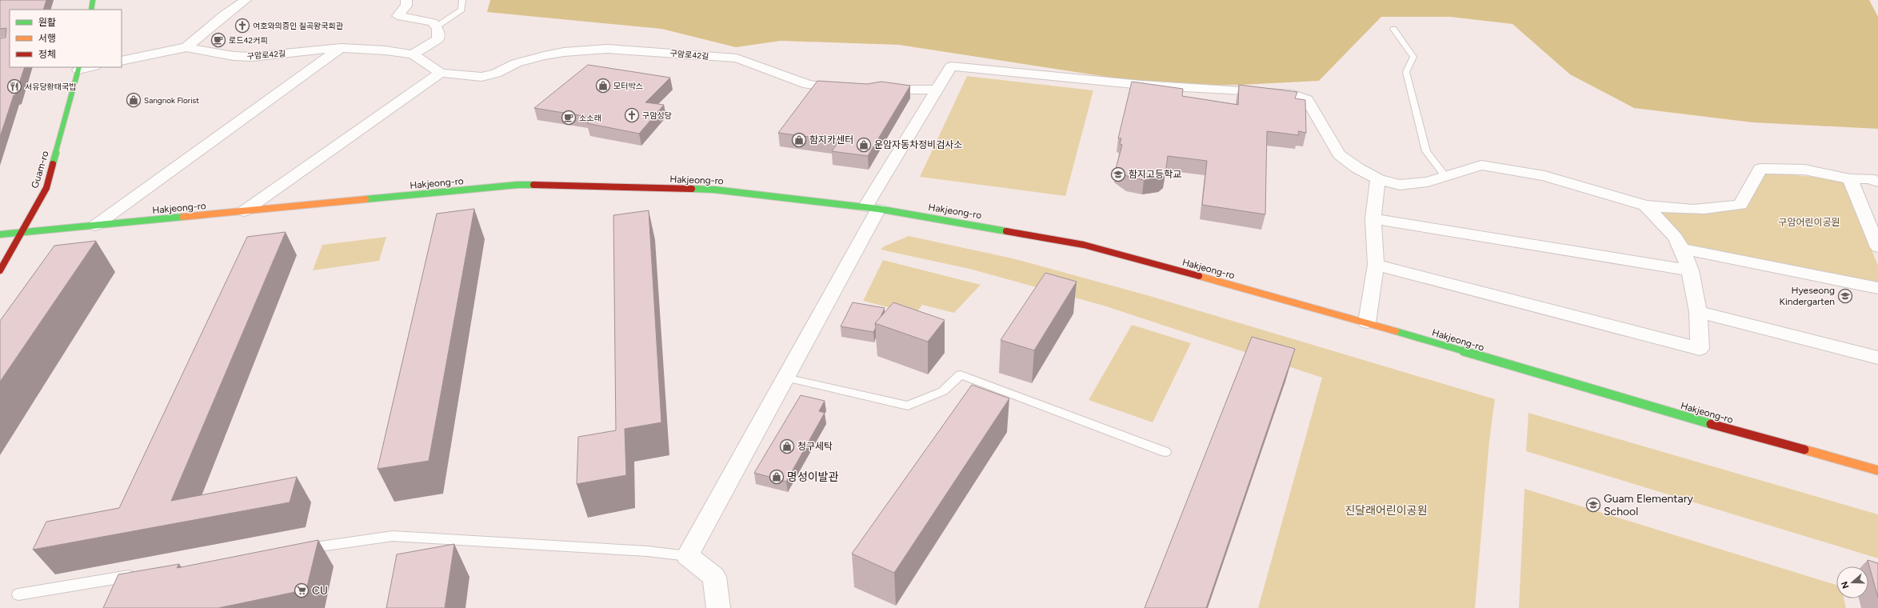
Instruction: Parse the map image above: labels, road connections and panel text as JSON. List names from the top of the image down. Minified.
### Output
{"streets":{"main road":["Guam-ro","Hakjeong-ro"],"street":["구암로42길"]},"crossings":[["Guam-ro","Hakjeong-ro"]],"parks":["구암어린이공원","진달래어린이공원"],"places":{"church":["여호와의증인 칠곡왕국회관","구암성당"],"cafe":["로드42커피","소소래"],"shop":["모터박스","Sangnok Florist","함지카센터","운암자동차정비검사소","청구세탁","명성이발관"],"restaurant":["서유당황태국밥"],"school or university":["함지고등학교","Hyeseong Kindergarten","Guam Elementary School"],"supermarket":["CU"]},"legend":["원활","서행","정체"],"north":"left"}
